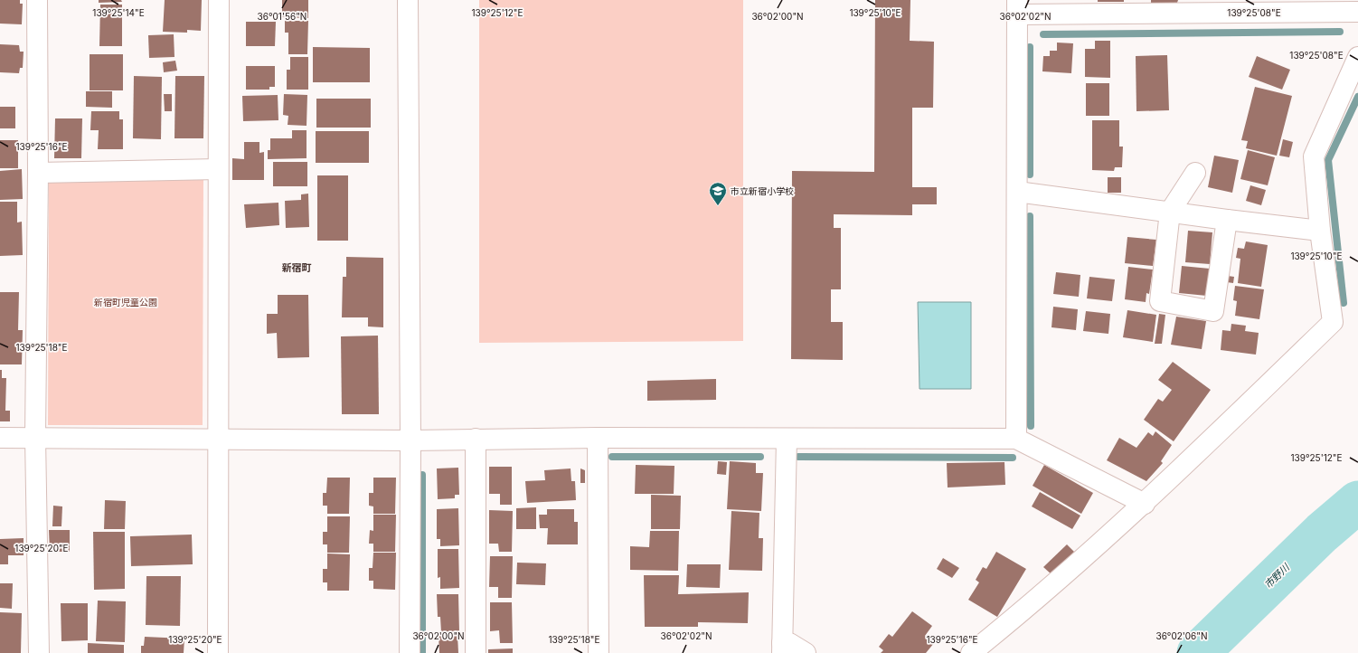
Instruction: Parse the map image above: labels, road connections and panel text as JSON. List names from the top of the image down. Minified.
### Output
{"districts":["新宿町"],"water":["市野川"],"parks":["新宿町児童公園"],"places":{"school or university":["市立新宿小学校"]},"coordinates":["139°25'14\"E","139°25'12\"E","139°25'10\"E","139°25'08\"E","36°01'56\"N","36°02'00\"N","36°02'02\"N","139°25'16\"E","139°25'18\"E","139°25'20\"E","36°02'06\"N"]}
